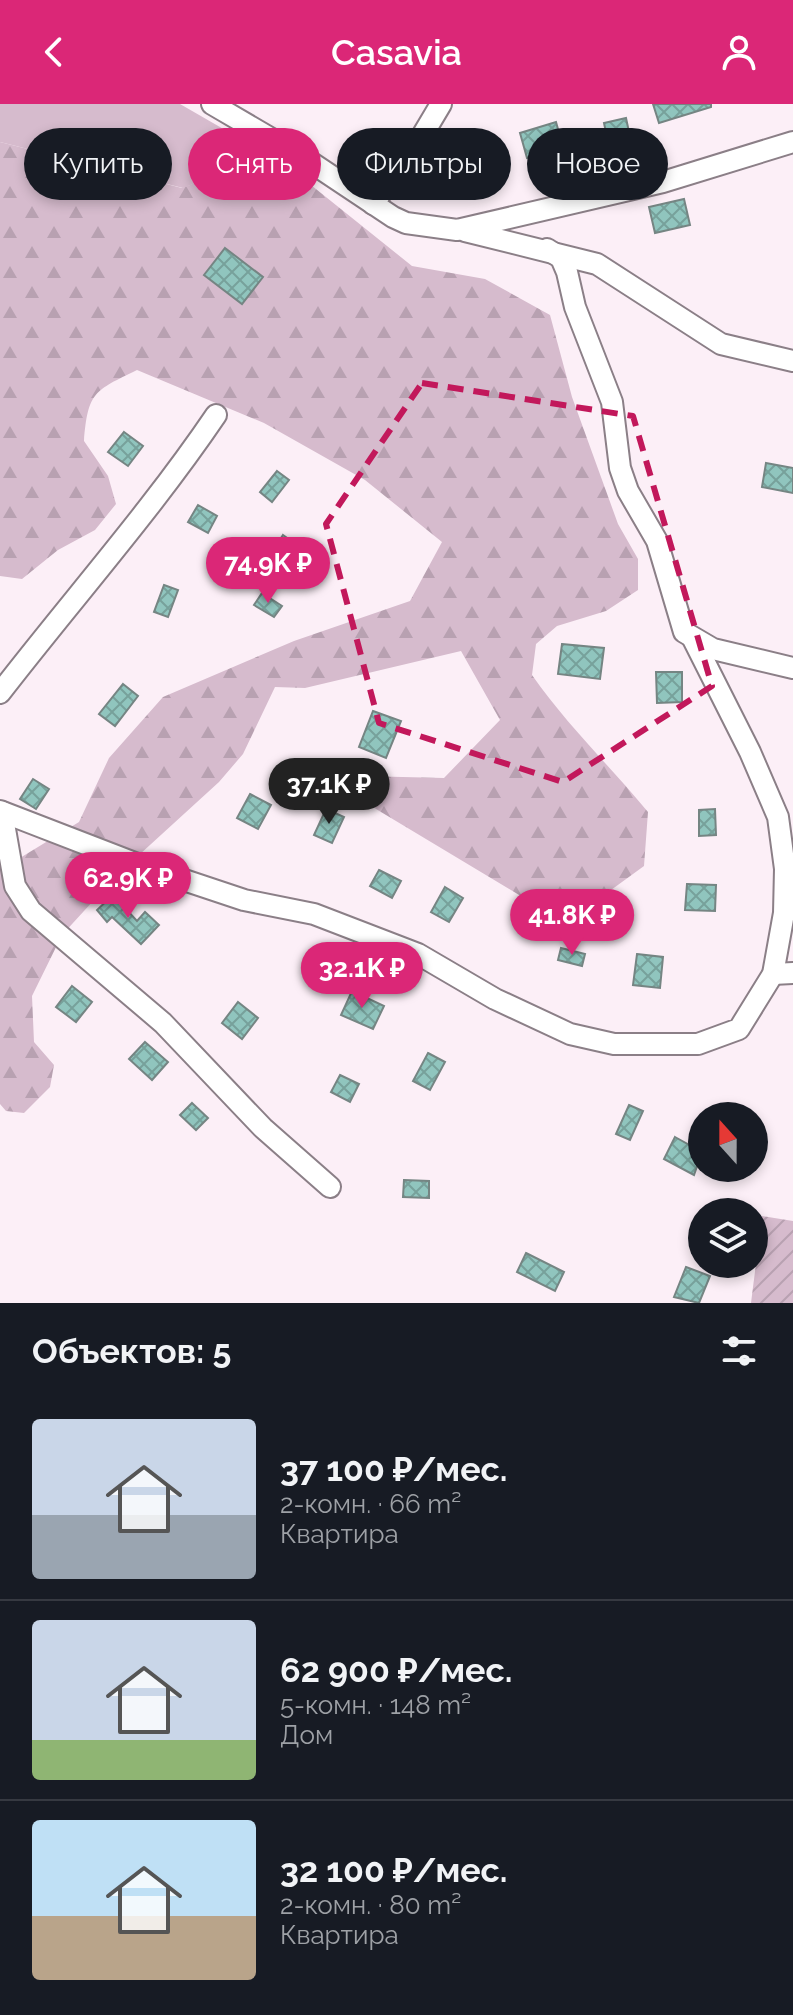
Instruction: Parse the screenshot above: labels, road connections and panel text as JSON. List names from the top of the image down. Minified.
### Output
{"north":"top","page":{"header":"Casavia","chip":["Купить","Снять","Фильтры","Новое"],"price":["74.9K ₽","37.1K ₽","62.9K ₽","41.8K ₽","32.1K ₽"],"heading":"Объектов: 5","list":[{"name":"37 100 ₽/мес.","note":"2-комн. · 66 m² · Квартира"},{"name":"62 900 ₽/мес.","note":"5-комн. · 148 m² · Дом"},{"name":"32 100 ₽/мес.","note":"2-комн. · 80 m² · Квартира"}]}}
